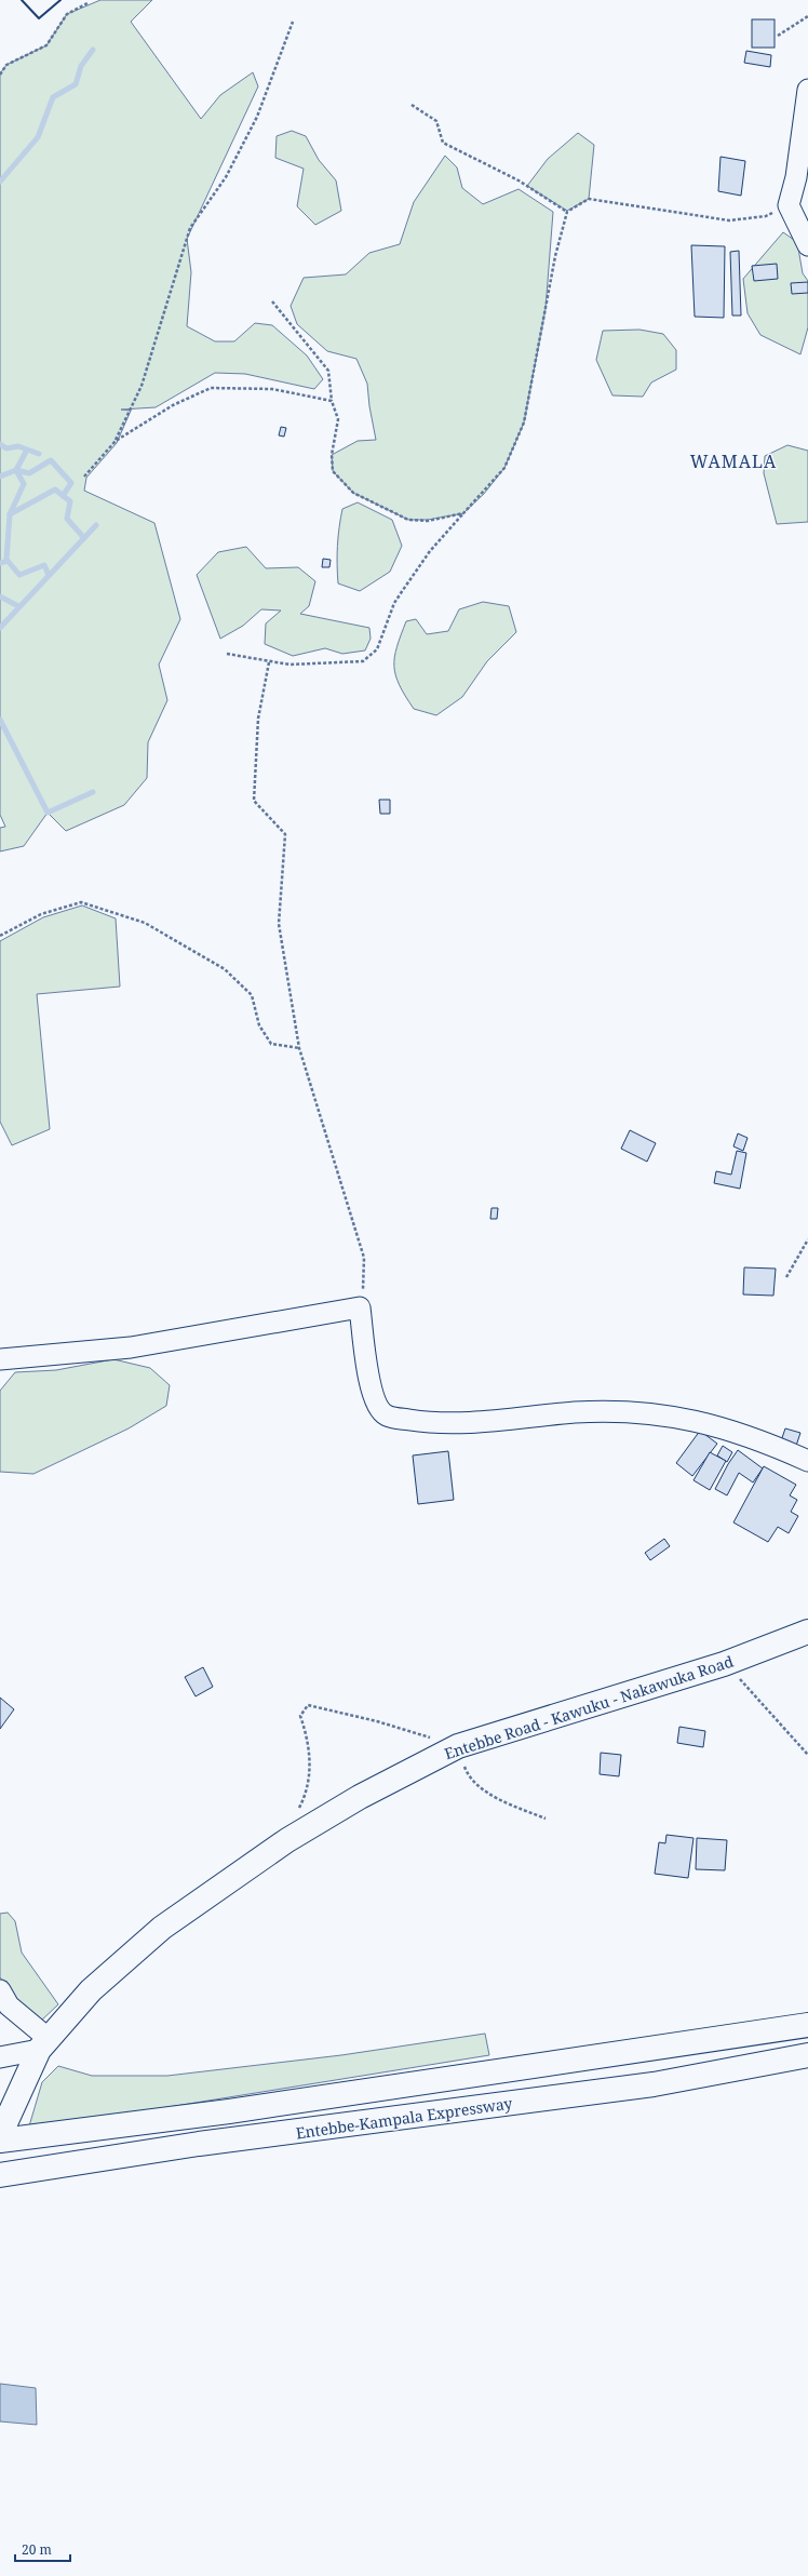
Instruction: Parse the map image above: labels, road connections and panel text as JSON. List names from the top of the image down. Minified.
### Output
{"streets":{"main road":["Entebbe Road - Kawuku - Nakawuka Road","Entebbe-Kampala Expressway"]},"districts":["WAMALA"],"scale_bar":"20 m"}
